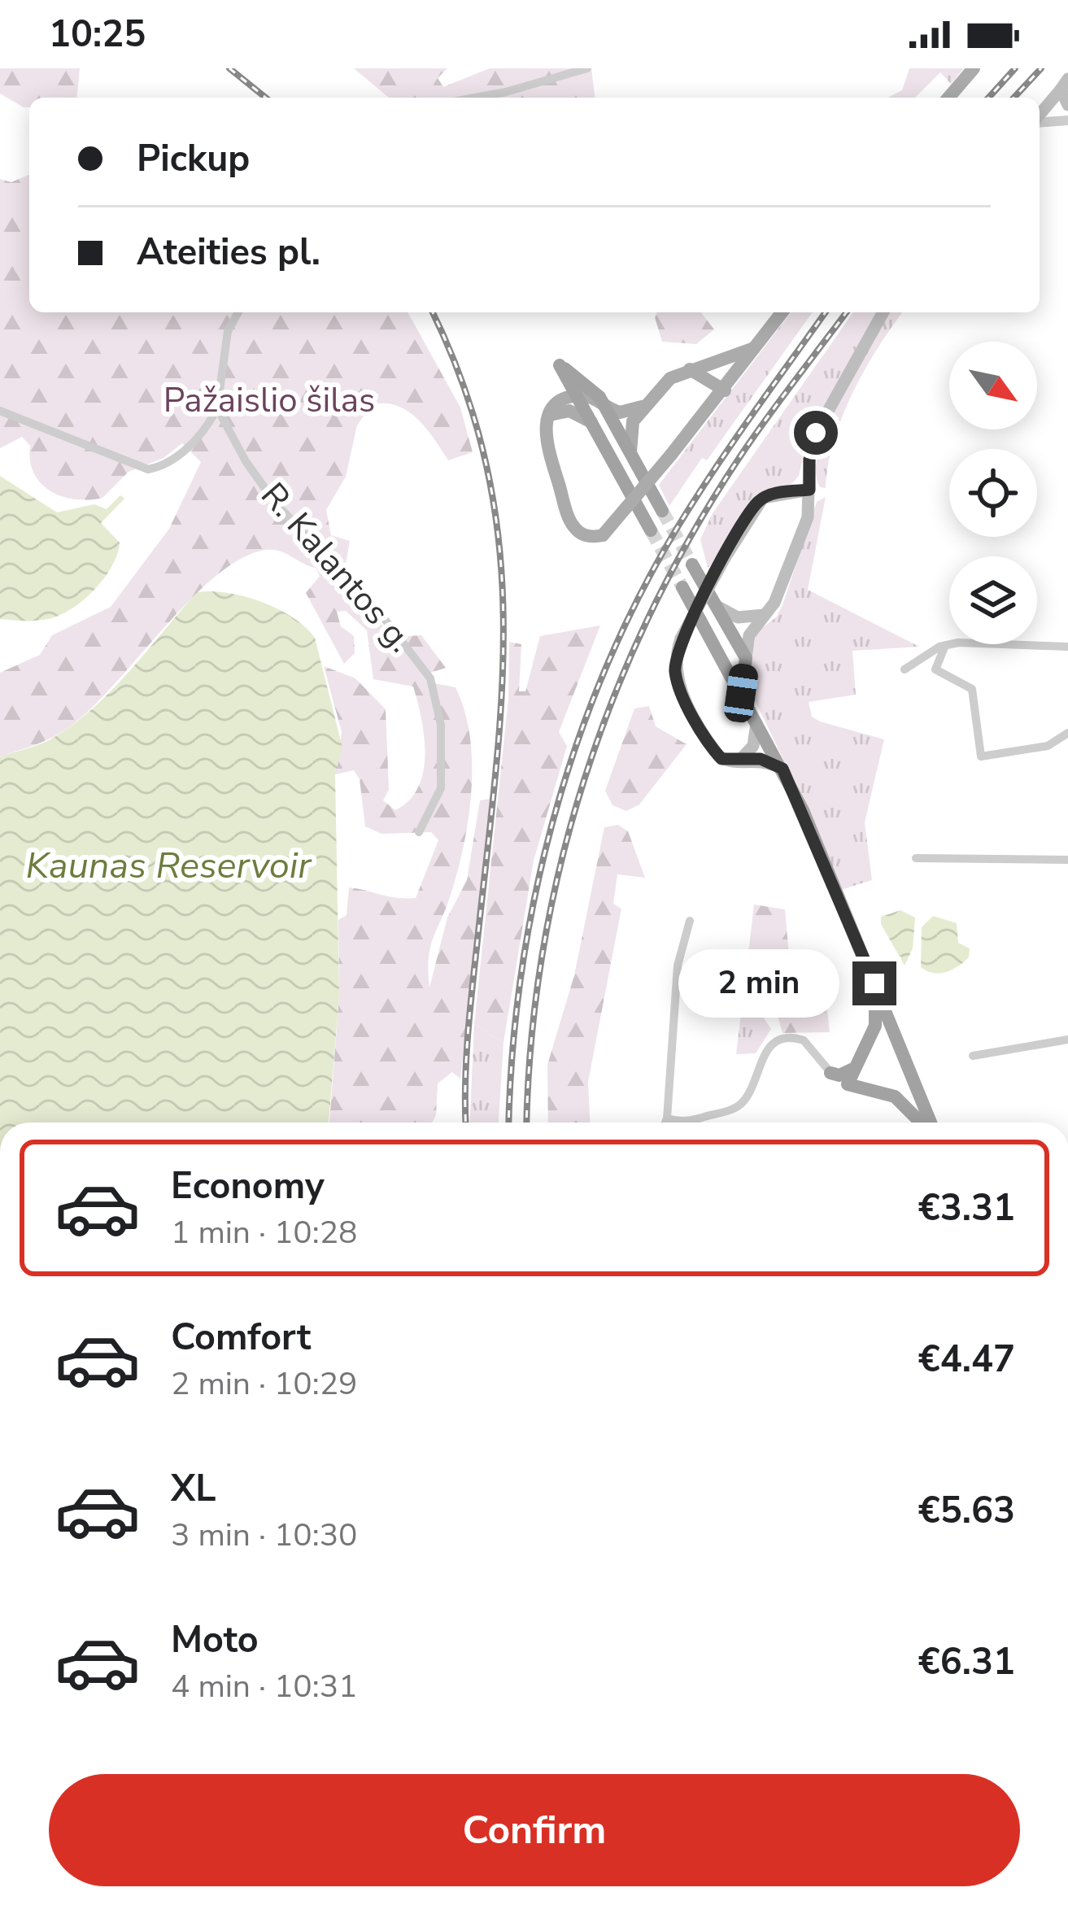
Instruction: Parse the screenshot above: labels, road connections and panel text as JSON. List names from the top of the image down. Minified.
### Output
{"streets":{"street":["R. Kalantos g."]},"water":["Kaunas Reservoir"],"parks":["Pažaislio šilas"],"north":"bottom right","page":{"status":"10:25","banner":["Pickup","Ateities pl."],"bubble":"2 min","list":[{"name":"Economy","note":"1 min · 10:28","value":"€3.31"},{"name":"Comfort","note":"2 min · 10:29","value":"€4.47"},{"name":"XL","note":"3 min · 10:30","value":"€5.63"},{"name":"Moto","note":"4 min · 10:31","value":"€6.31"}],"buttons":"Confirm"}}
